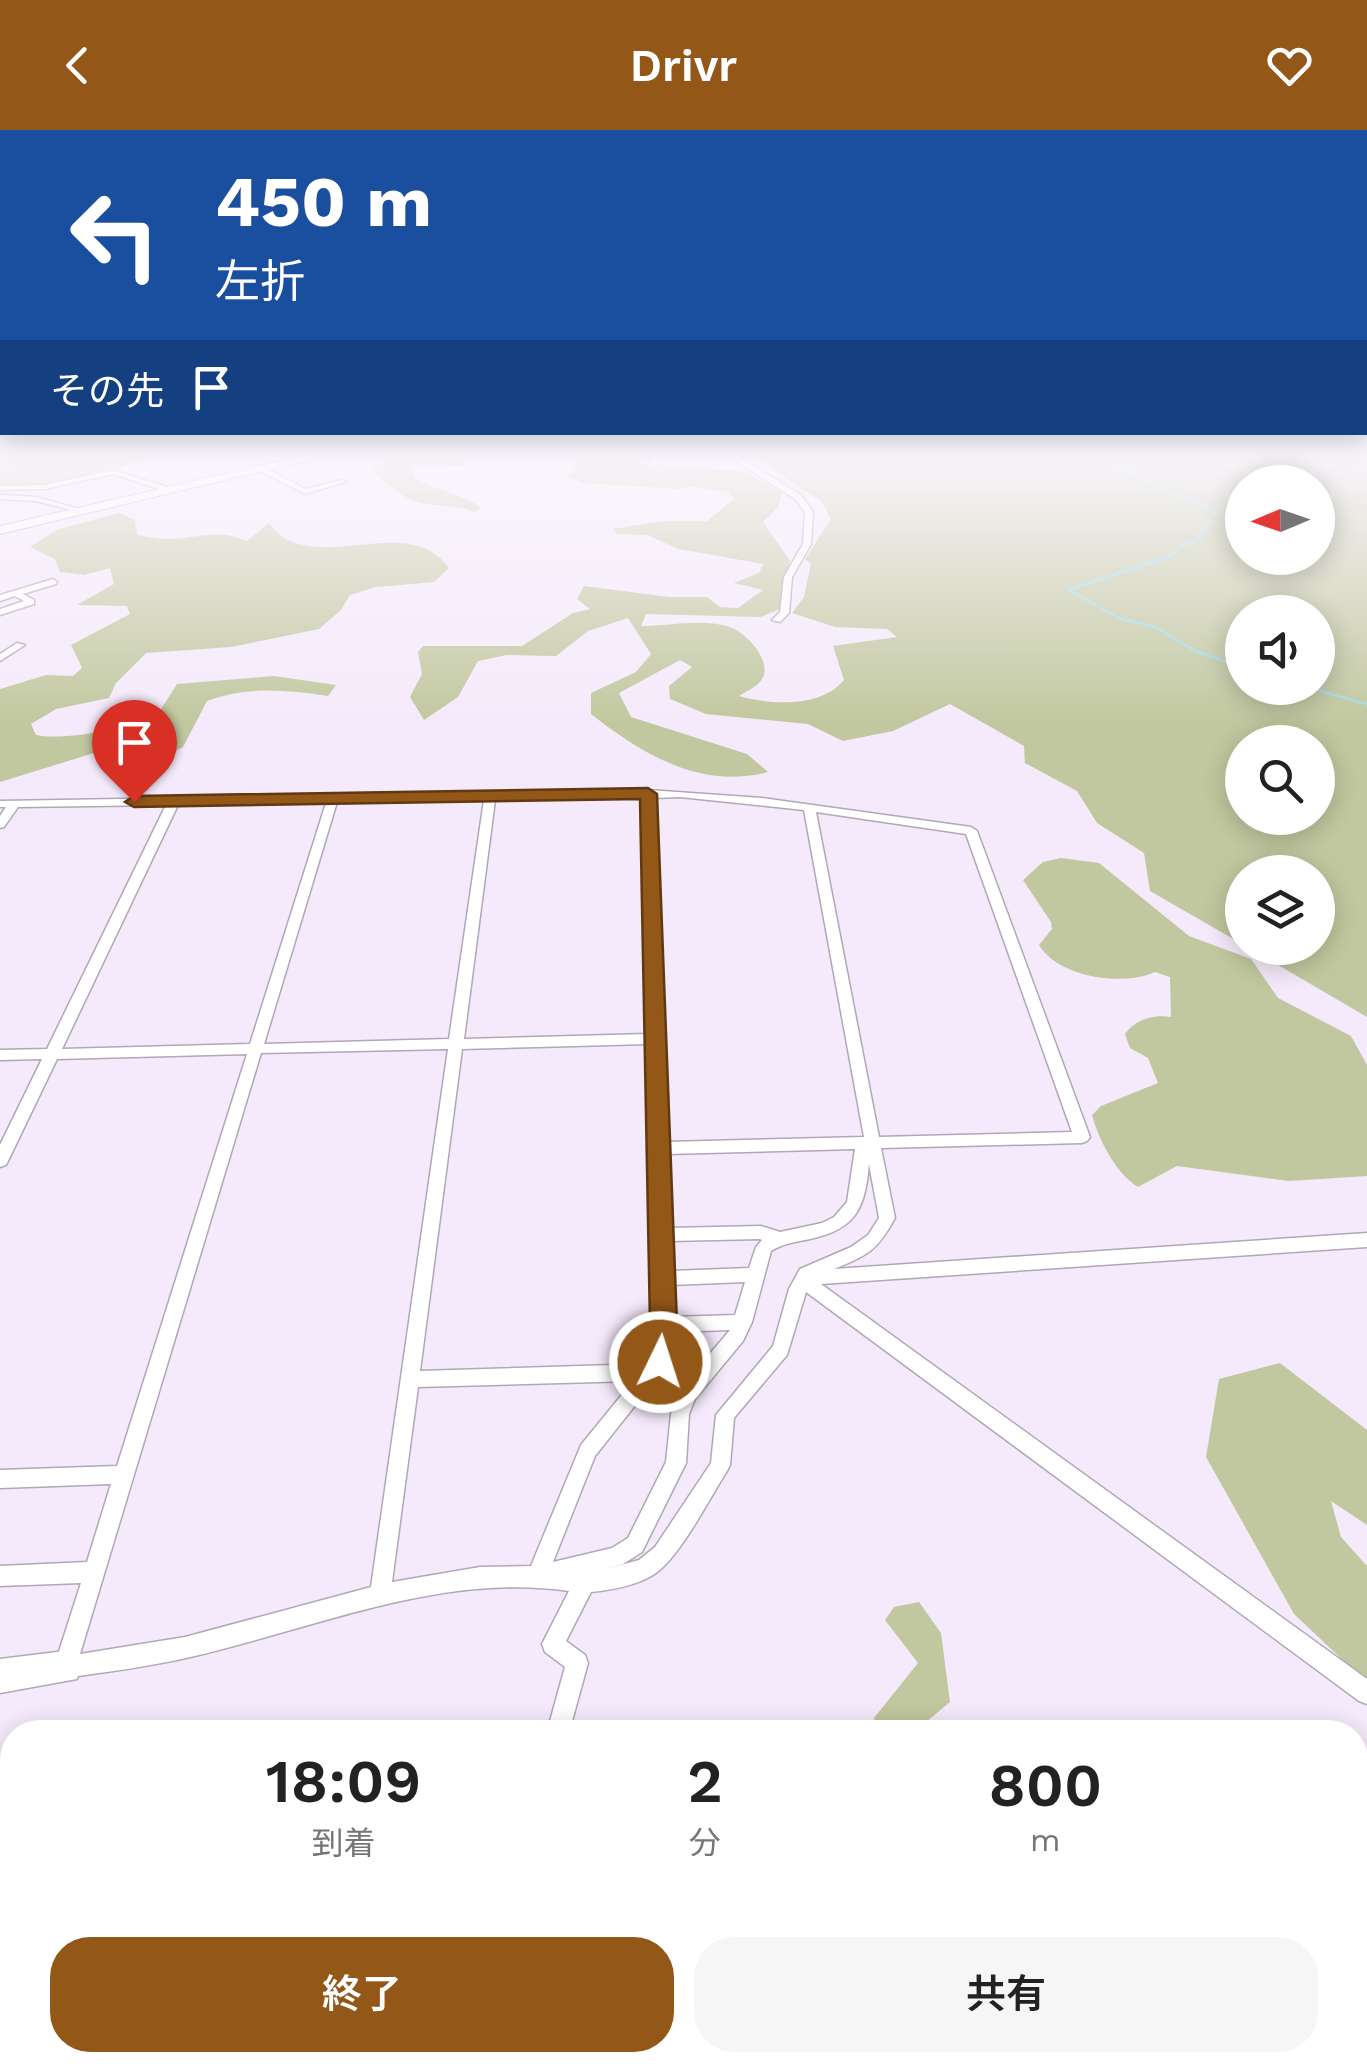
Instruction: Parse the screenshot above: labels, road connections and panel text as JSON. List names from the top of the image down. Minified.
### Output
{"north":"left","page":{"header":"Drivr","turn":["450 m","左折"],"then":"その先","eta":["18:09","到着","2","分","800","m"],"buttons":["終了","共有"]}}
